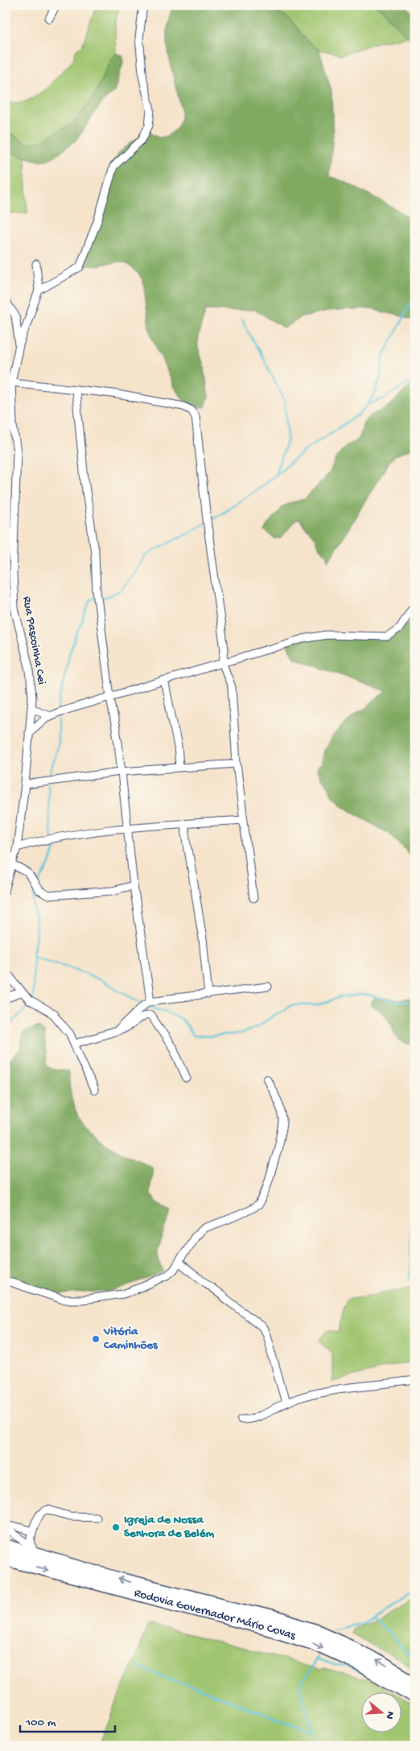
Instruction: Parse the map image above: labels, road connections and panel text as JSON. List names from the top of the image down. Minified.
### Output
{"streets":{"highway":["Rodovia Governador Mário Covas"],"street":["Rua Pascoinha Cei"]},"places":["Vitória Caminhões","Igreja de Nossa Senhora de Belém"],"scale_bar":"100 m","north":"right"}
